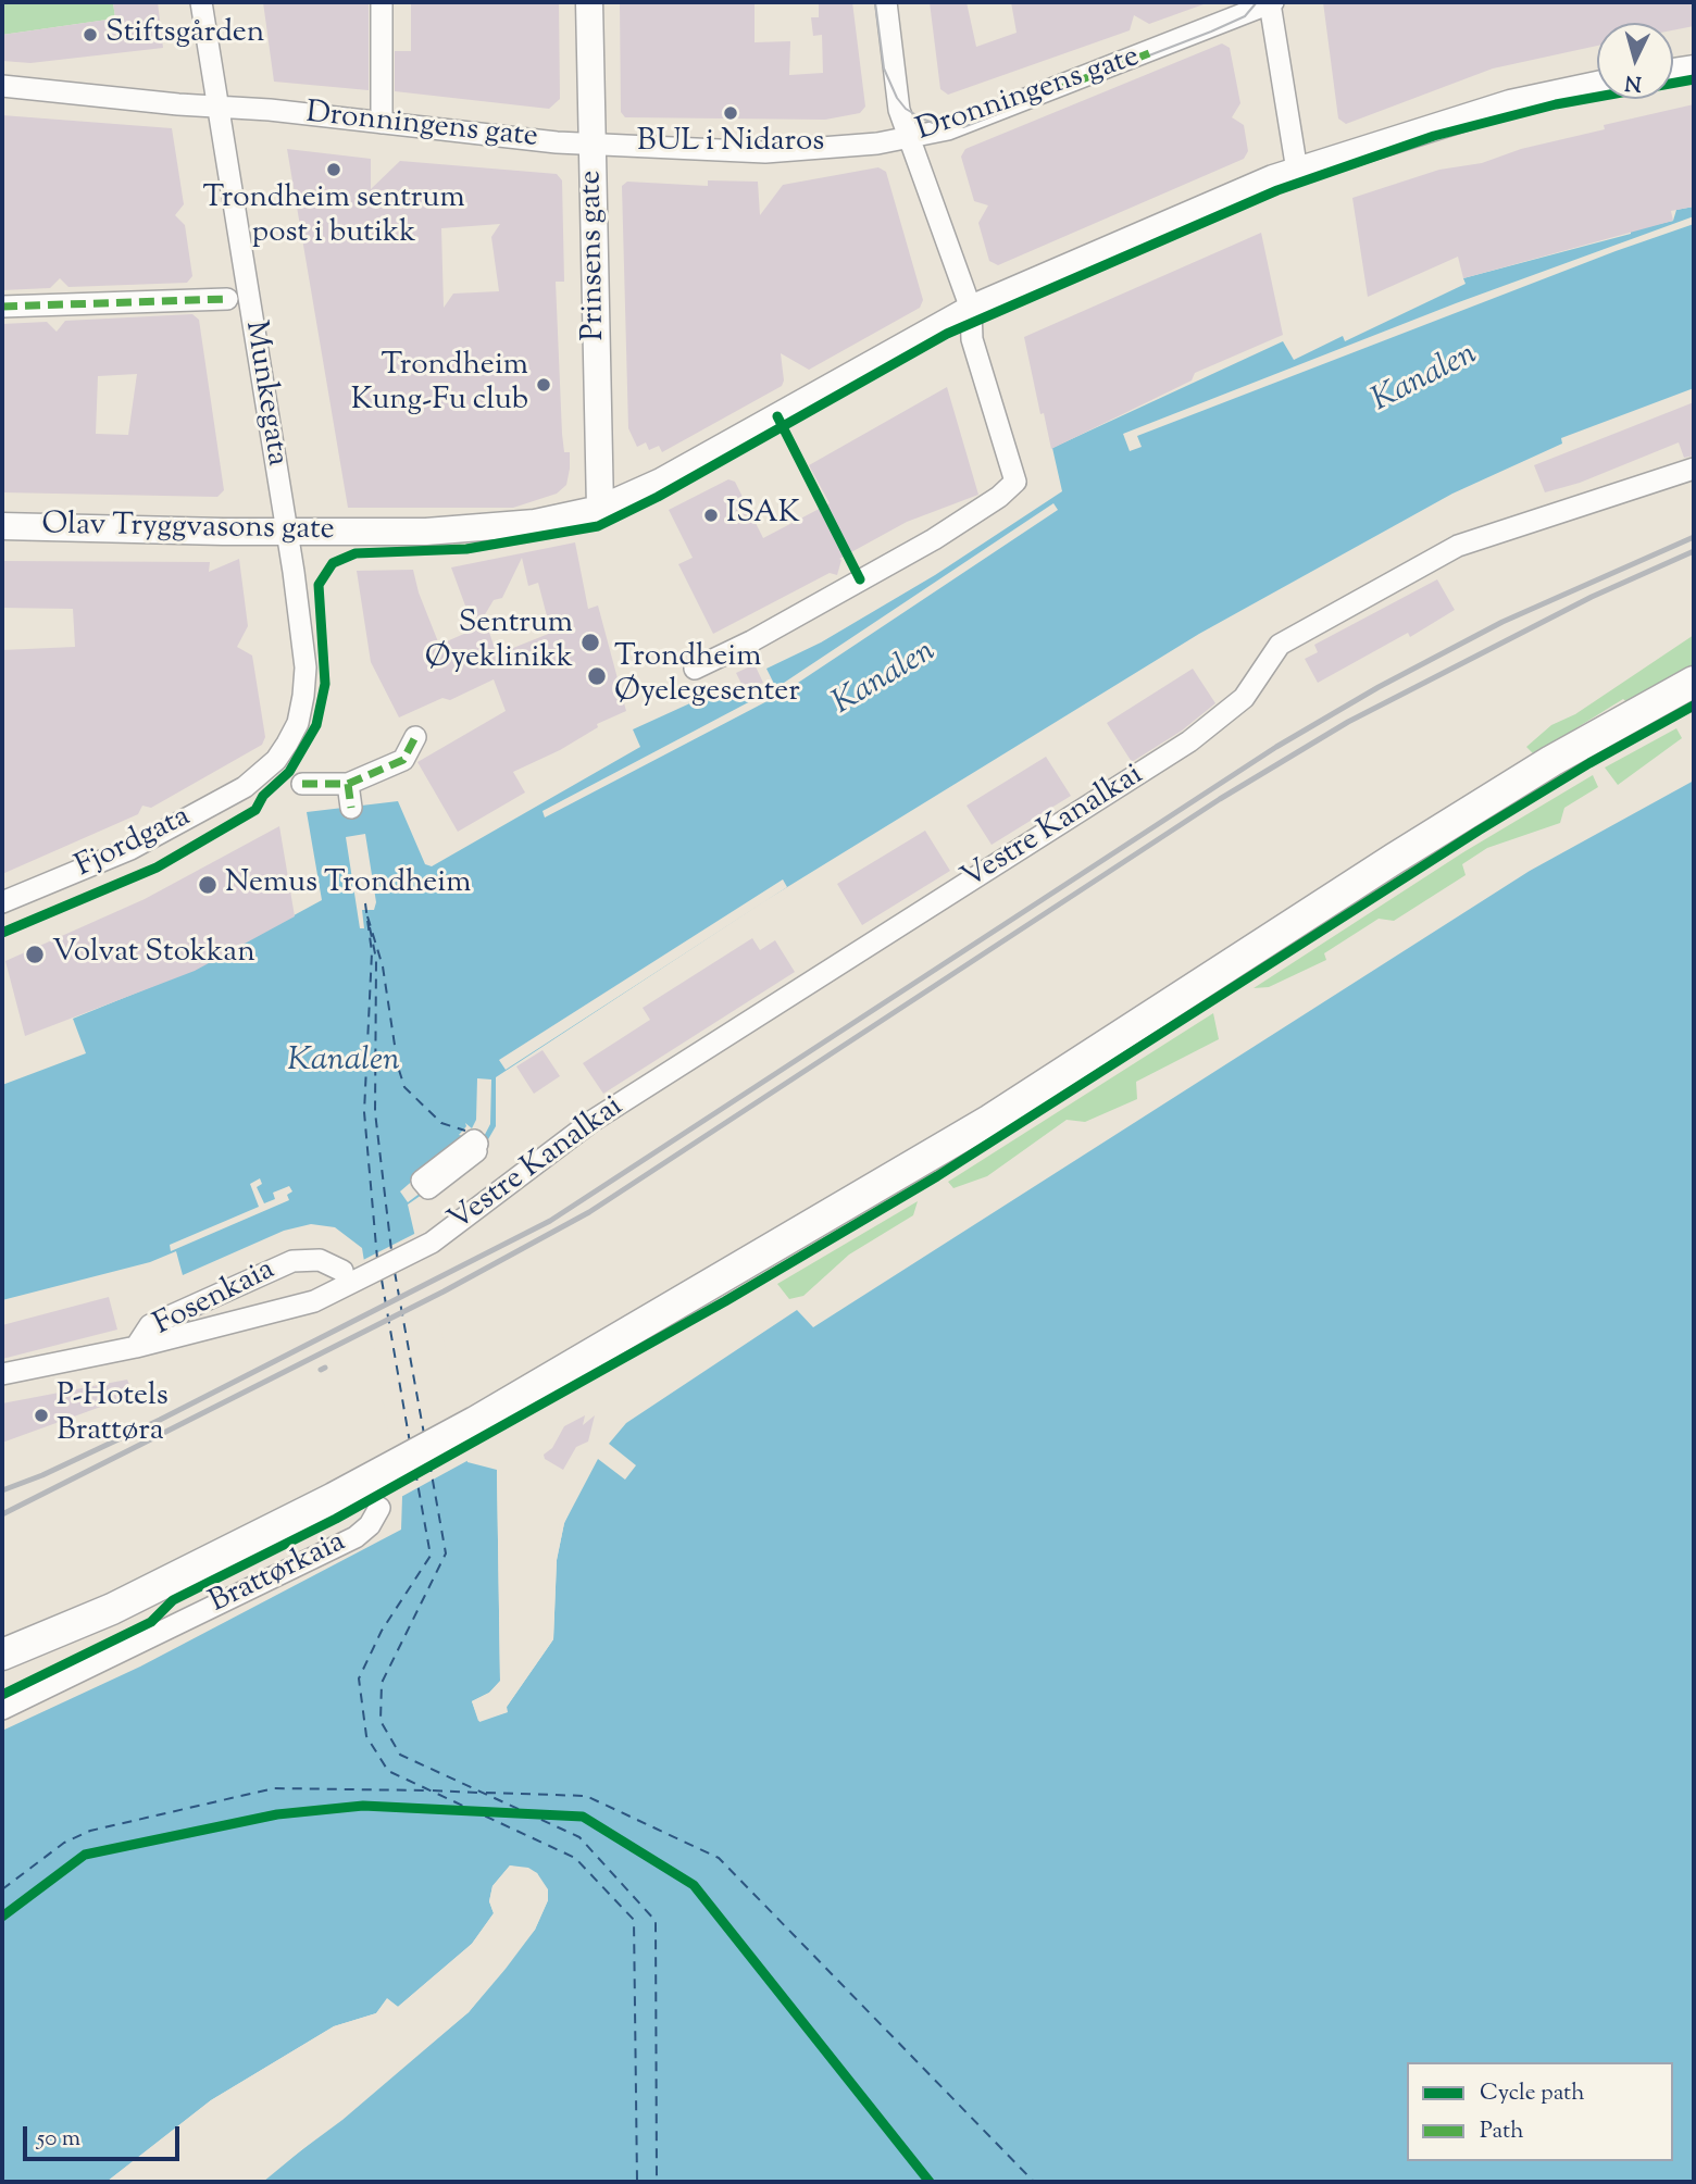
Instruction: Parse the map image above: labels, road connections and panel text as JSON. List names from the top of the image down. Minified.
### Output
{"streets":{"main road":["Prinsens gate","Olav Tryggvasons gate"],"street":["Dronningens gate","Munkegata","Vestre Kanalkai","Fjordgata","Fosenkaia","Brattørkaia"]},"crossings":[["Dronningens gate","Prinsens gate"],["Dronningens gate","Munkegata"],["Prinsens gate","Olav Tryggvasons gate"],["Munkegata","Olav Tryggvasons gate"],["Munkegata","Fjordgata"],["Vestre Kanalkai","Fosenkaia"]],"water":["Kanalen"],"places":["Stiftsgården","BUL i Nidaros","Trondheim sentrum post i butikk","Trondheim Kung-Fu club","ISAK","Sentrum Øyeklinikk","Trondheim Øyelegesenter","Nemus Trondheim","Volvat Stokkan","P-Hotels Brattøra"],"legend":["Cycle path","Path"],"scale_bar":"50 m","north":"bottom"}
